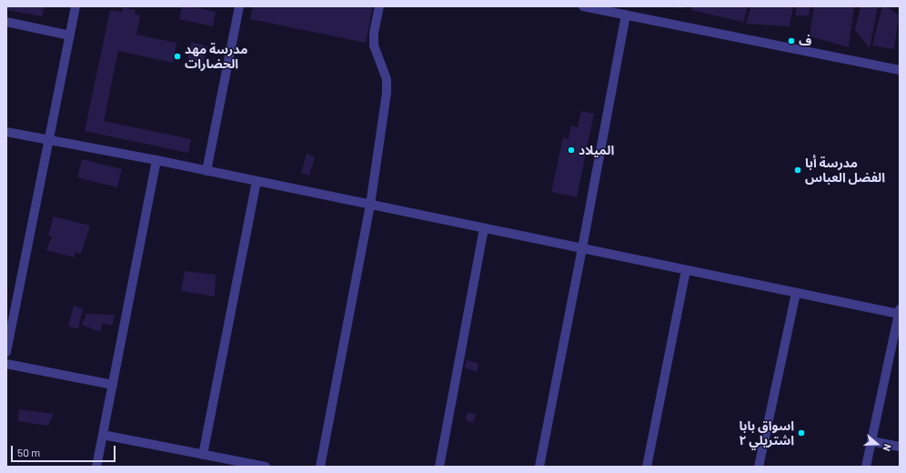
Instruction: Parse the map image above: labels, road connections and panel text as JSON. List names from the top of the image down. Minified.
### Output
{"places":["ف","مدرسة مهد الحضارات","الميلاد","مدرسة أبا الفضل العباس","اسواق بابا اشتريلي ٢"],"scale_bar":"50 m","north":"right"}
